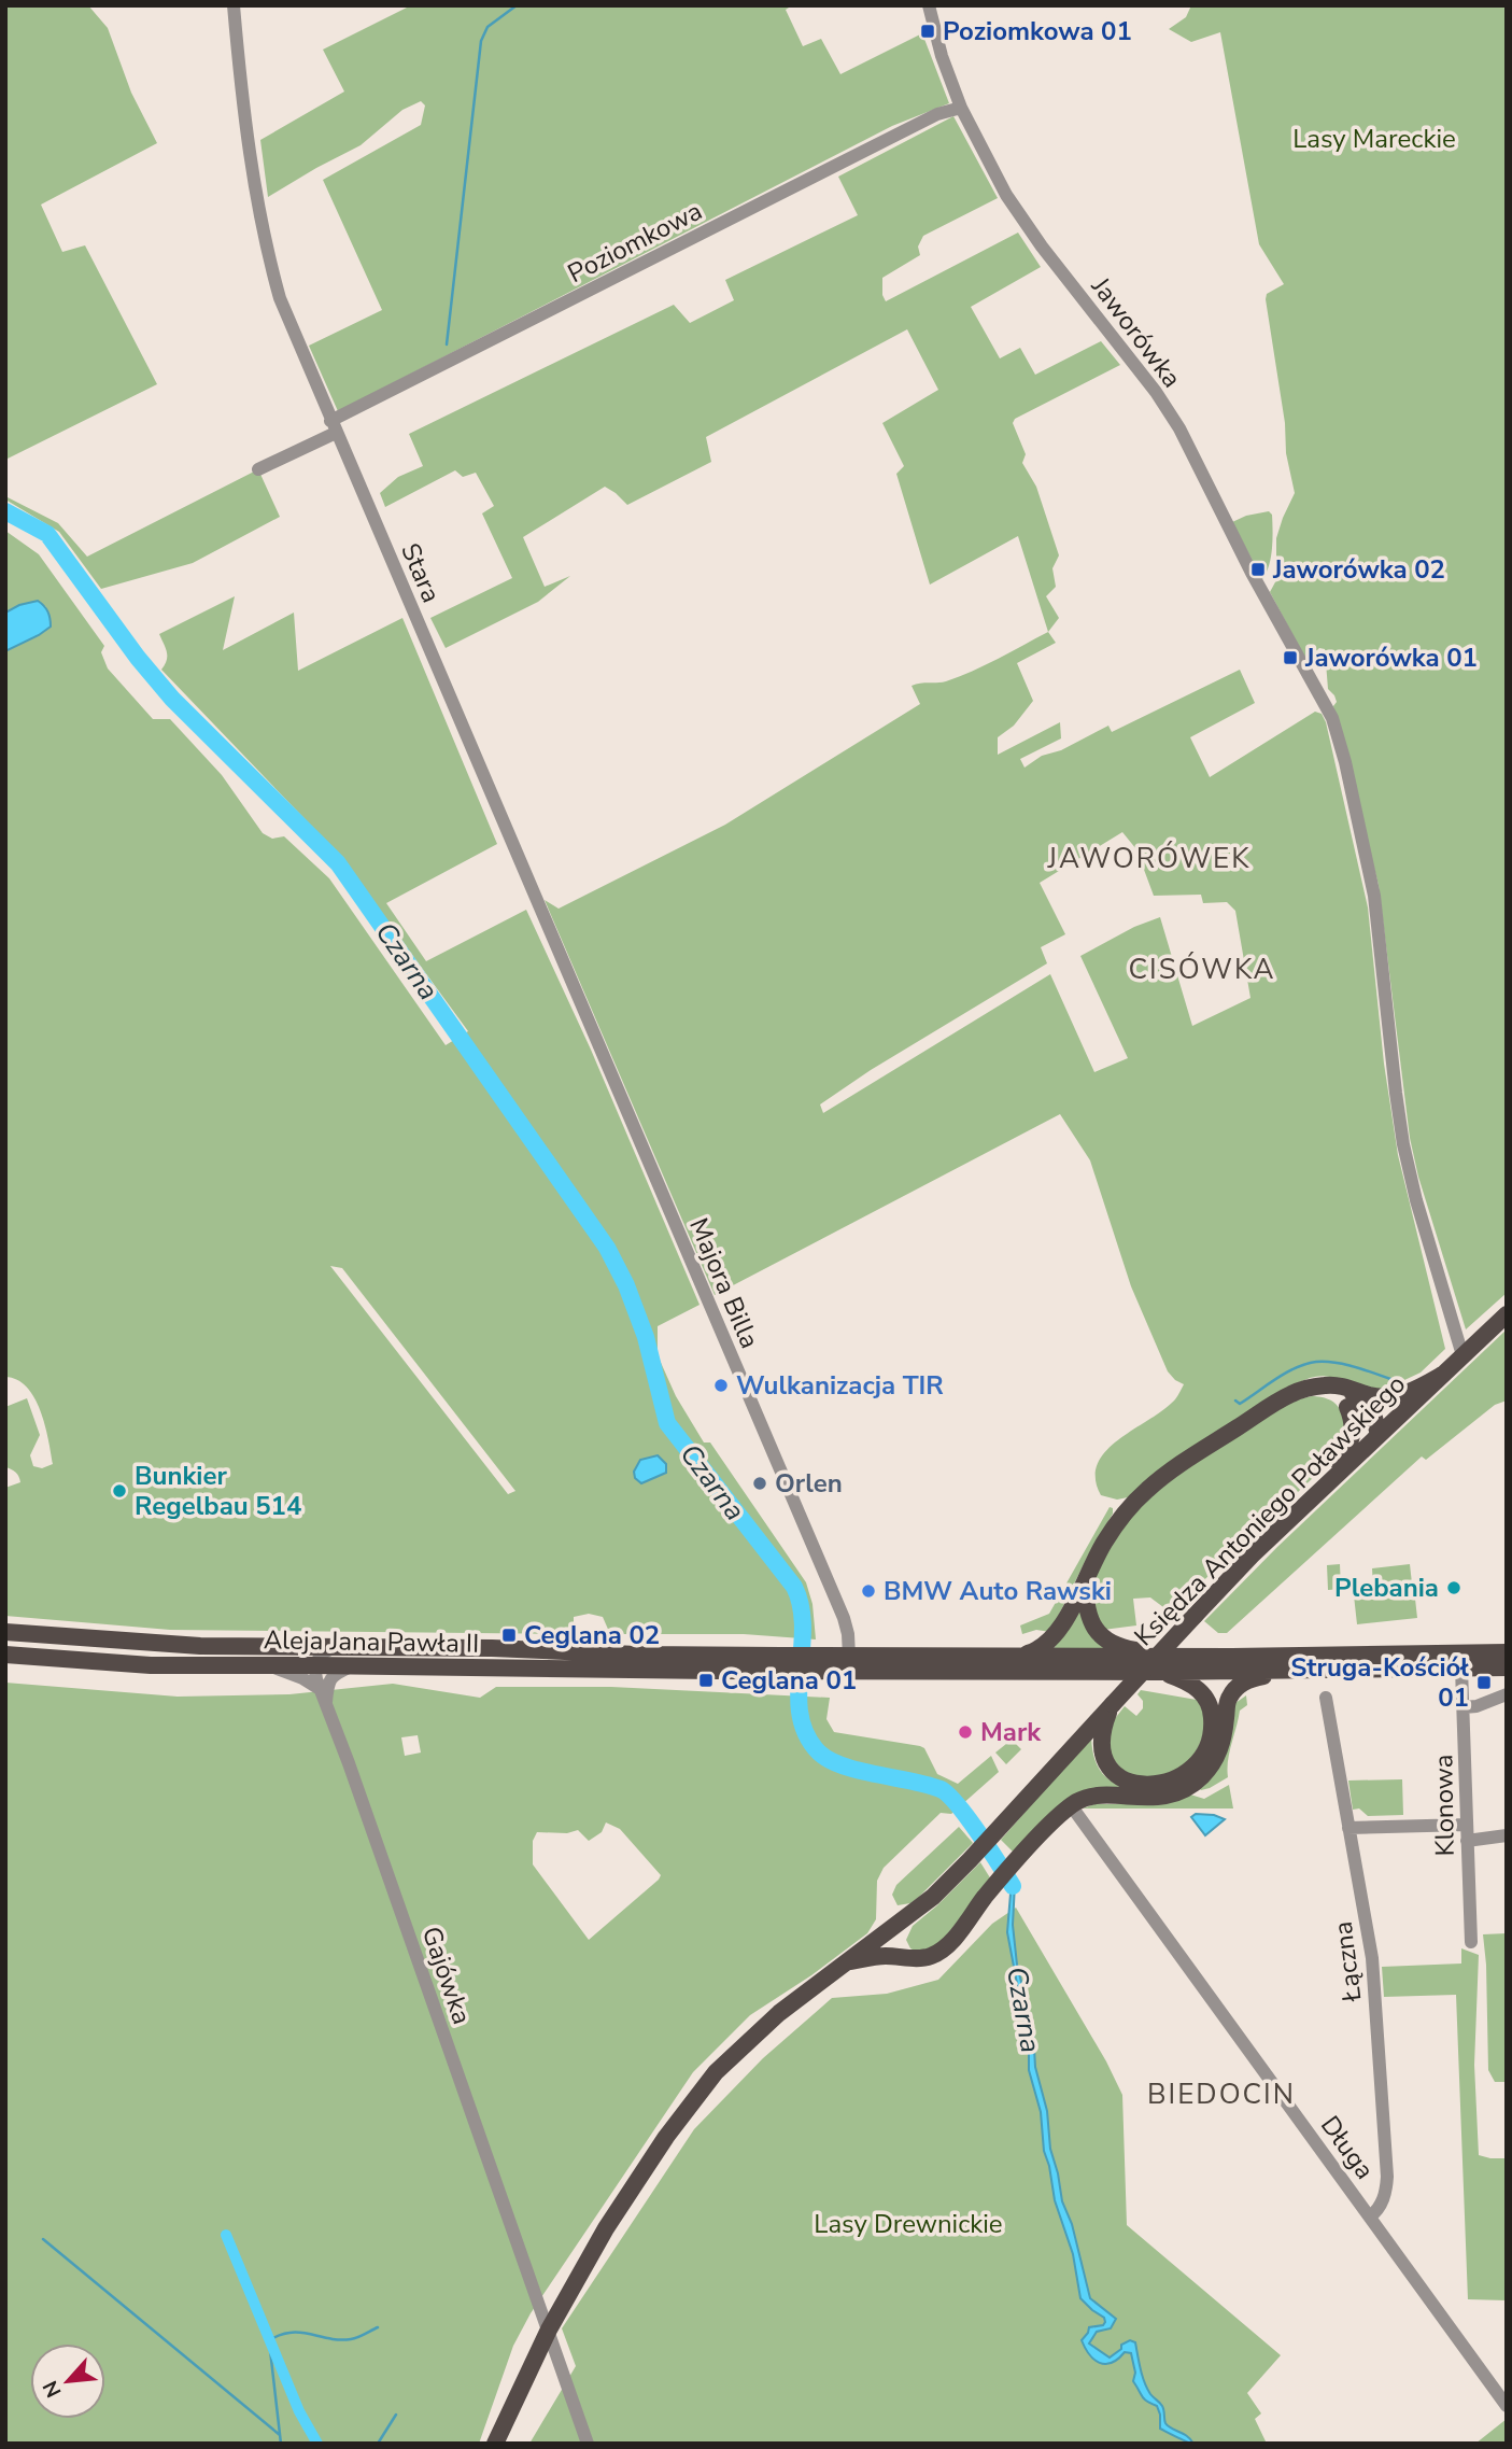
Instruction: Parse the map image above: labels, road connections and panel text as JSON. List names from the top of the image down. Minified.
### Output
{"streets":{"main road":["Księdza Antoniego Poławskiego","Aleja Jana Pawła II"],"street":["Poziomkowa","Jaworówka","Stara","Majora Billa","Klonowa","Łączna","Gajówka","Długa"]},"crossings":[["Poziomkowa","Jaworówka"],["Poziomkowa","Stara"],["Jaworówka","Księdza Antoniego Poławskiego"],["Stara","Majora Billa"],["Księdza Antoniego Poławskiego","Gajówka"],["Aleja Jana Pawła II","Gajówka"],["Łączna","Długa"]],"districts":["JAWORÓWEK","CISÓWKA","BIEDOCIN"],"water":["Czarna"],"parks":["Lasy Mareckie","Lasy Drewnickie"],"places":{"transit":["Poziomkowa 01","Jaworówka 02","Jaworówka 01","Ceglana 02","Ceglana 01","Struga-Kościół 01"],"other":["Wulkanizacja TIR","Orlen","Bunkier Regelbau 514","Plebania","BMW Auto Rawski","Mark"]},"north":"bottom left"}
